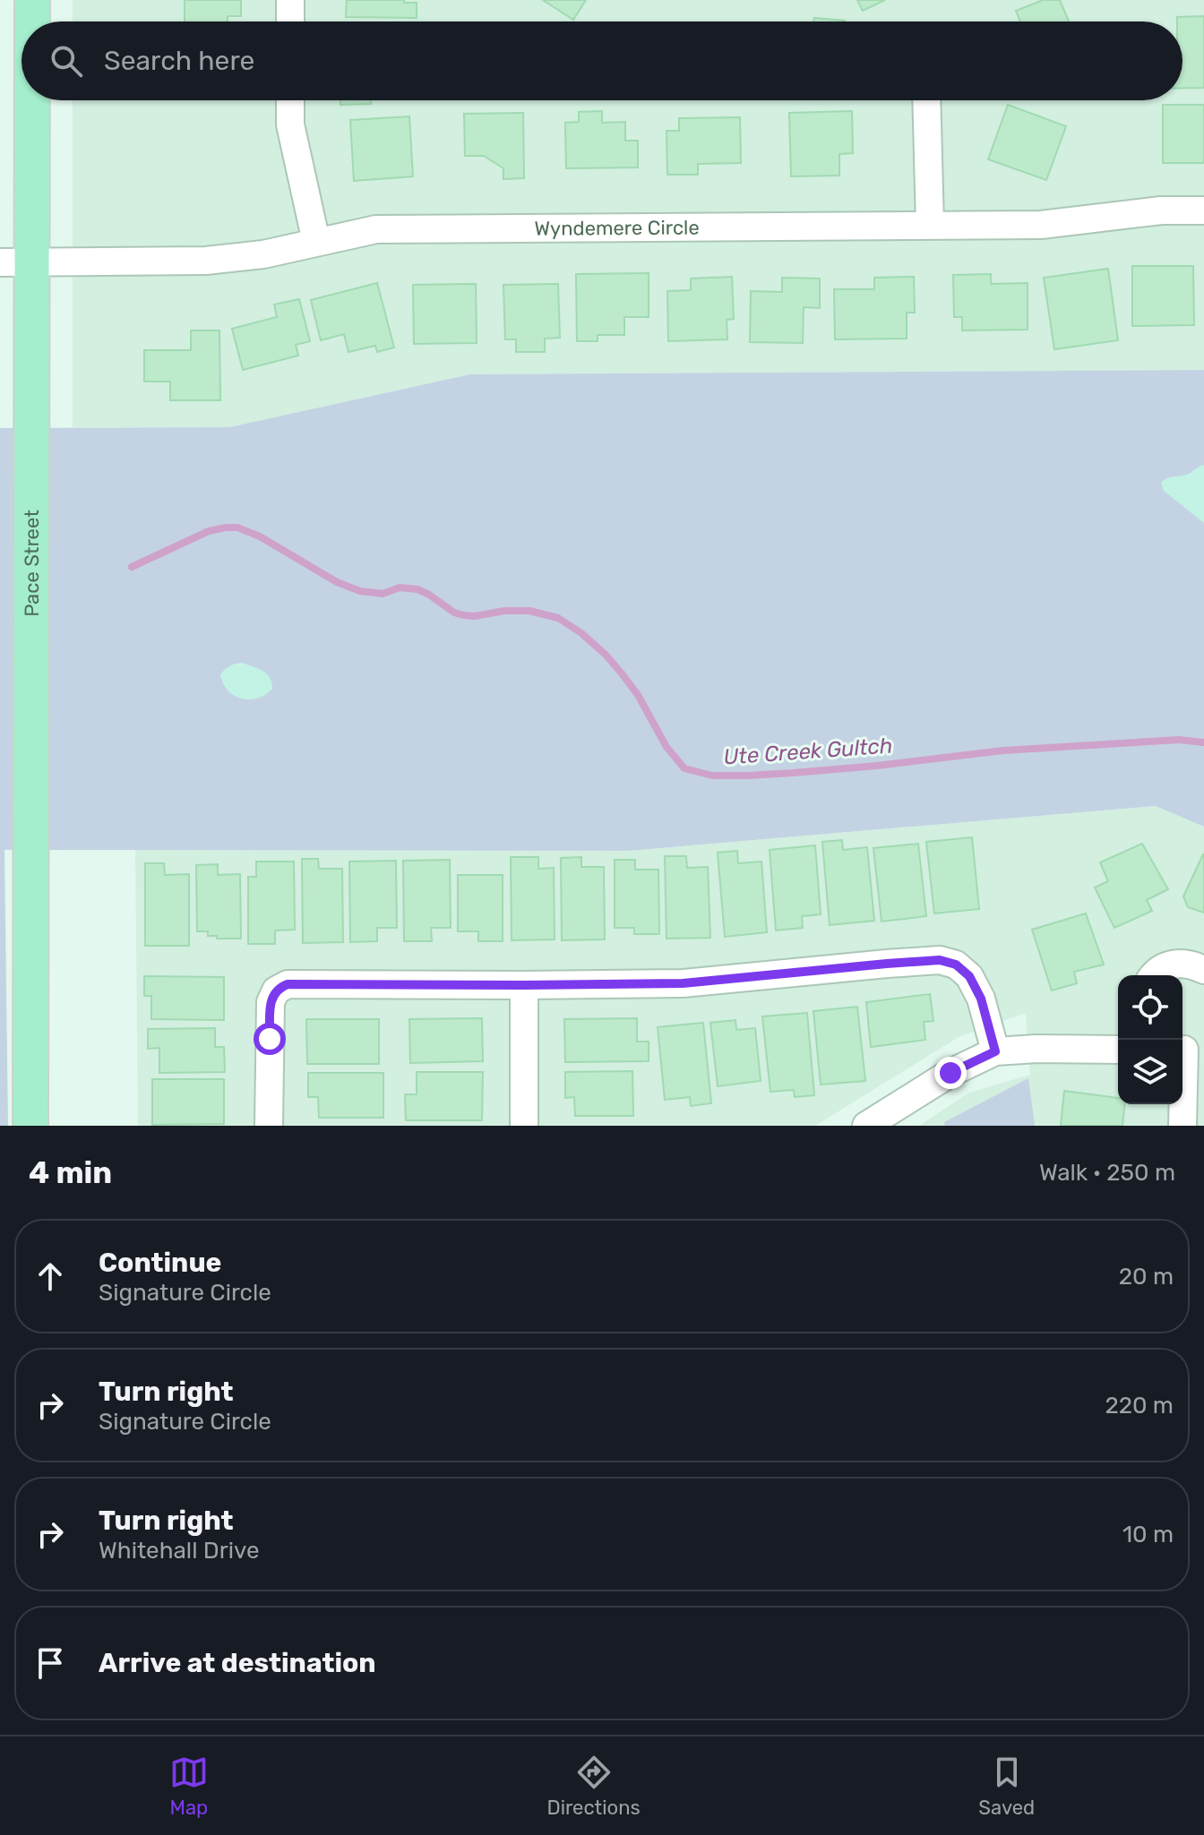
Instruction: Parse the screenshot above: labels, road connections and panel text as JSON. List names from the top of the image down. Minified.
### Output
{"streets":{"main road":["Pace Street"],"street":["Wyndemere Circle"]},"crossings":[["Wyndemere Circle","Pace Street"]],"water":["Ute Creek Gultch"],"page":{"search":"Search here","heading":["4 min","Walk · 250 m"],"list":[["Continue","Signature Circle","20 m"],["Turn right","Signature Circle","220 m"],["Turn right","Whitehall Drive","10 m"],"Arrive at destination"],"nav":["Map","Directions","Saved"]}}
